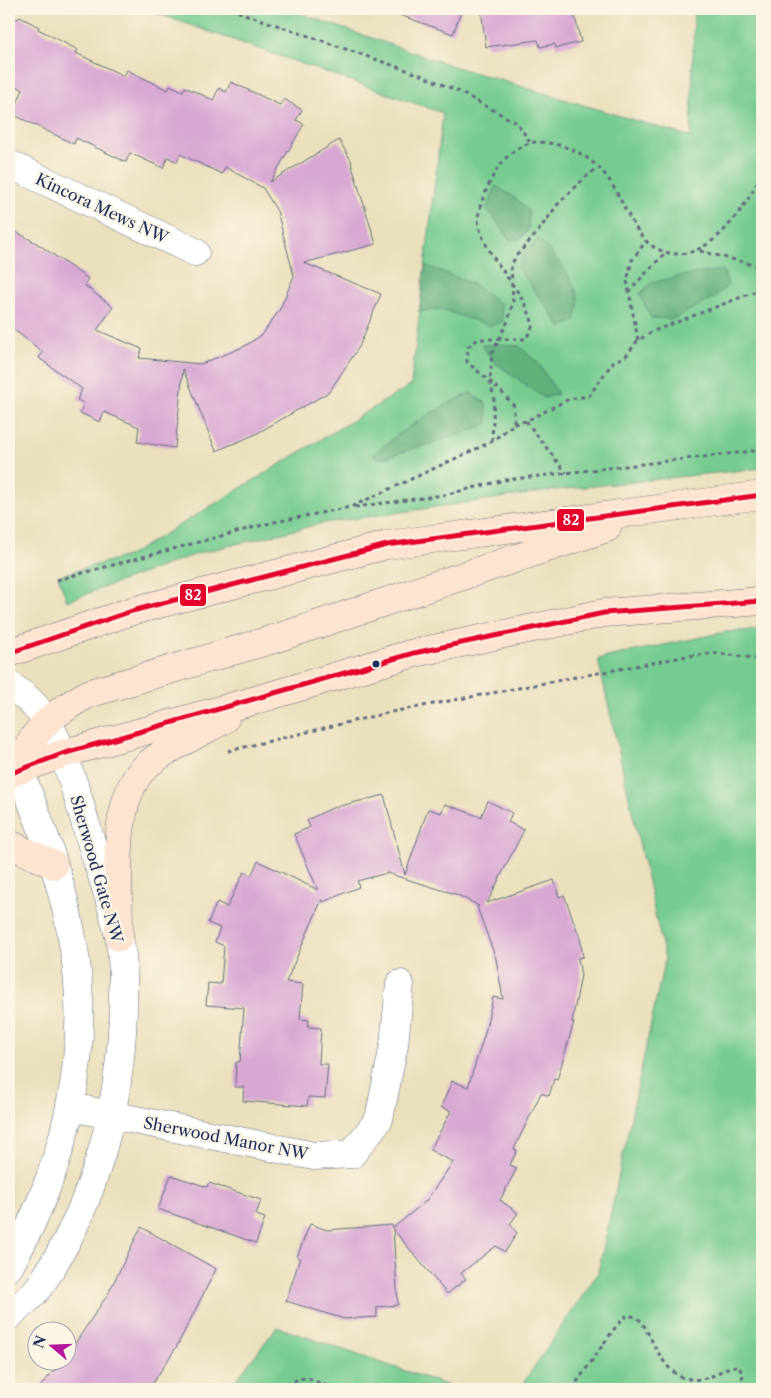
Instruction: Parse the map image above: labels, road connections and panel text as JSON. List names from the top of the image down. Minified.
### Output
{"streets":{"street":["Kincora Mews NW","Sherwood Gate NW","Sherwood Manor NW"]},"crossings":[["Sherwood Gate NW","Sherwood Manor NW"]],"lines":["transit line 82"],"north":"left"}
